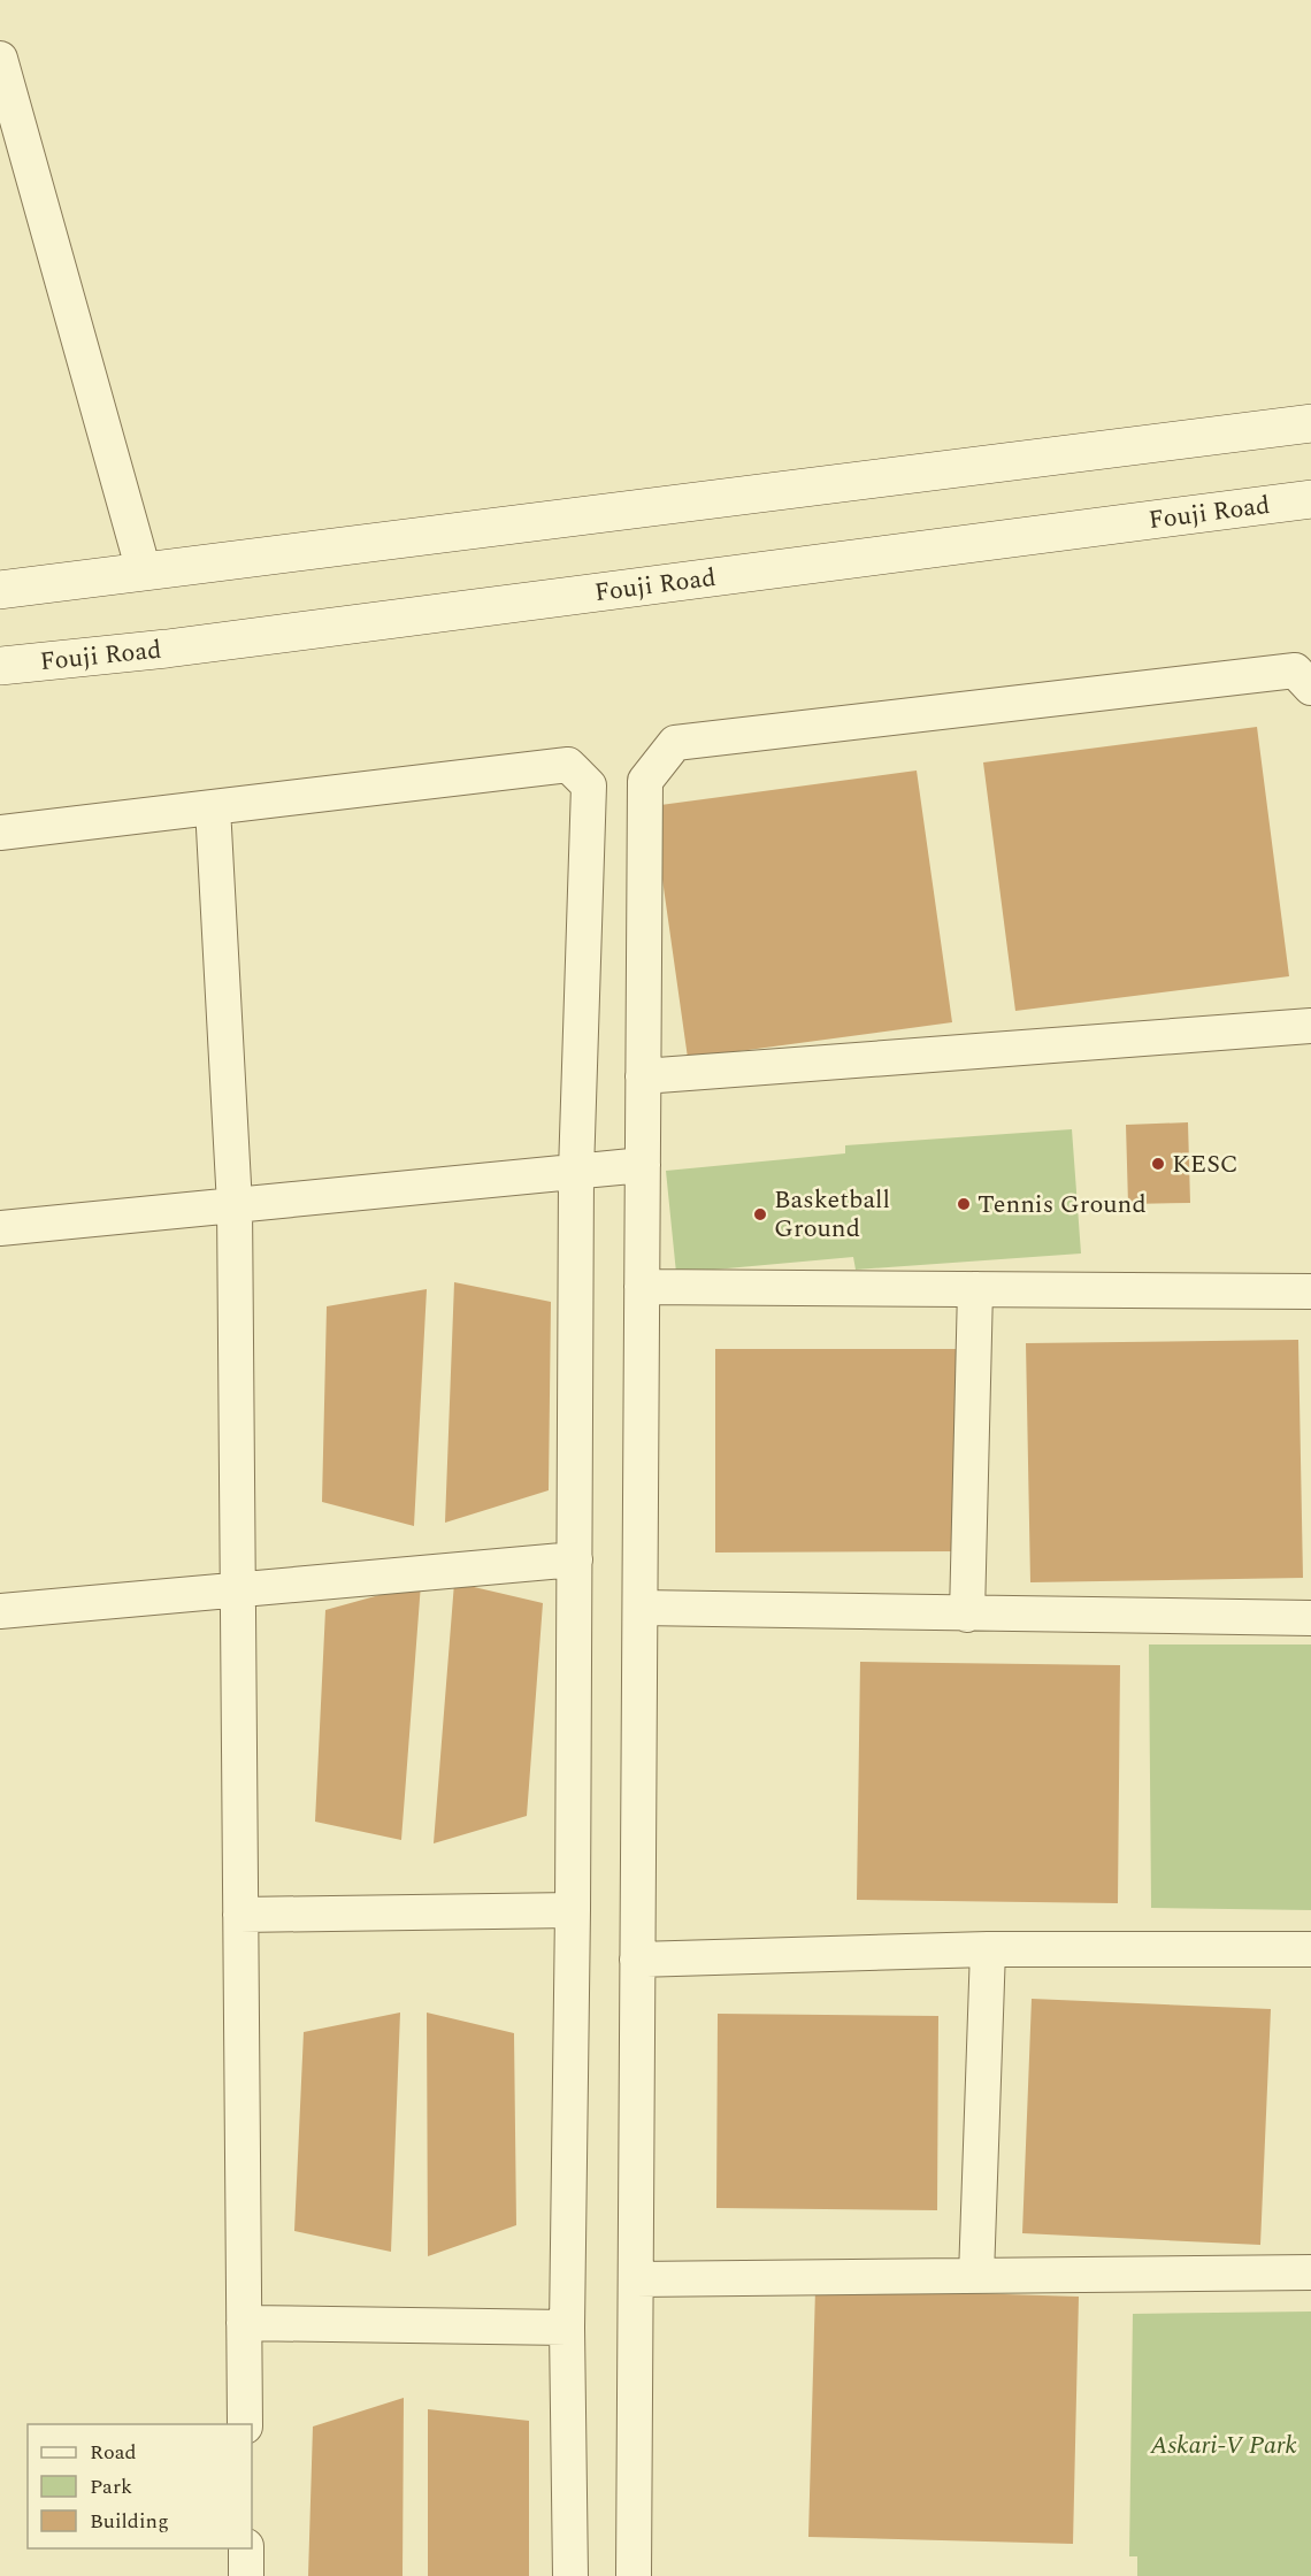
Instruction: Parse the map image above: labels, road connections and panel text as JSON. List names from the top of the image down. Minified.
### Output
{"streets":{"main road":["Fouji Road"]},"parks":["Askari-V Park"],"places":["KESC","Tennis Ground","Basketball Ground"],"legend":["Road","Park","Building"]}
